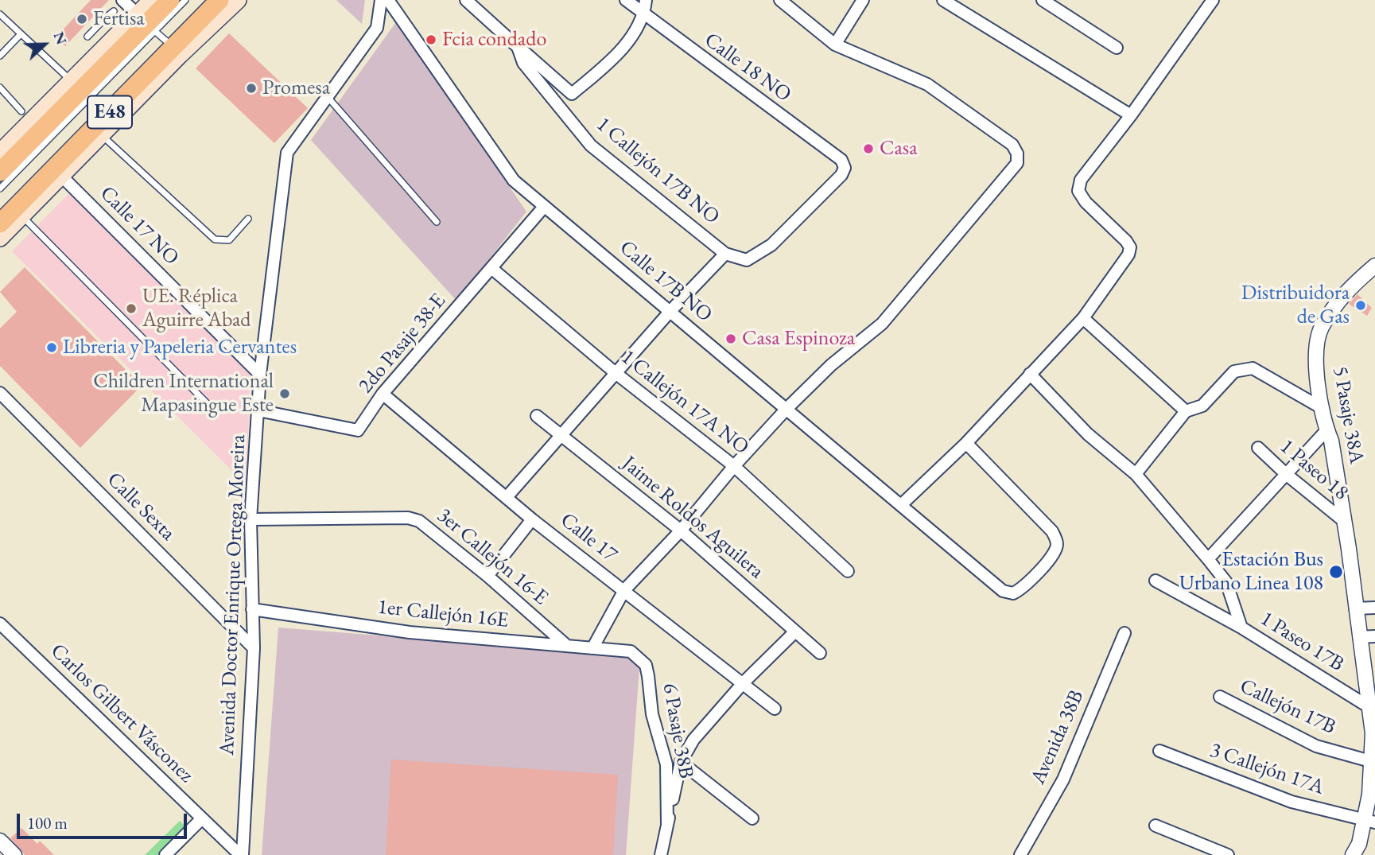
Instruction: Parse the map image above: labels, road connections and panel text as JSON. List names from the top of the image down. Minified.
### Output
{"streets":{"main road":["E48"],"street":["Calle 18 NO","1 Callejón 17B NO","Calle 17 NO","Calle 17B NO","2do Pasaje 38-E","1 Callejón 17A NO","5 Pasaje 38A","1 Paseo 18","Calle Sexta","Jaime Roldos Aguilera","Calle 17","3er Callejón 16-E","Avenida Doctor Enrique Ortega Moreira","1er Callejón 16E","1 Paseo 17B","Callejón 17B","Carlos Gilbert Vásconez","6 Pasaje 38B","Avenida 38B","3 Callejón 17A"]},"crossings":[["Calle 18 NO","1 Callejón 17B NO"],["E48","Calle 17 NO"],["Calle 17 NO","Avenida Doctor Enrique Ortega Moreira"],["Calle 17B NO","2do Pasaje 38-E"],["2do Pasaje 38-E","1 Callejón 17A NO"],["2do Pasaje 38-E","Calle 17"],["2do Pasaje 38-E","Avenida Doctor Enrique Ortega Moreira"],["5 Pasaje 38A","1 Paseo 18"],["5 Pasaje 38A","1 Paseo 17B"],["5 Pasaje 38A","Callejón 17B"],["5 Pasaje 38A","3 Callejón 17A"],["Calle Sexta","Avenida Doctor Enrique Ortega Moreira"],["3er Callejón 16-E","Avenida Doctor Enrique Ortega Moreira"],["3er Callejón 16-E","1er Callejón 16E"],["Avenida Doctor Enrique Ortega Moreira","1er Callejón 16E"],["Avenida Doctor Enrique Ortega Moreira","Carlos Gilbert Vásconez"],["1er Callejón 16E","6 Pasaje 38B"]],"places":["Fertisa","Fcia condado","Promesa","Casa","Distribuidora de Gas","UE. Réplica Aguirre Abad","Casa Espinoza","Libreria y Papeleria Cervantes","Children International Mapasingue Este","Estación Bus Urbano Linea 108"],"scale_bar":"100 m","north":"right"}
